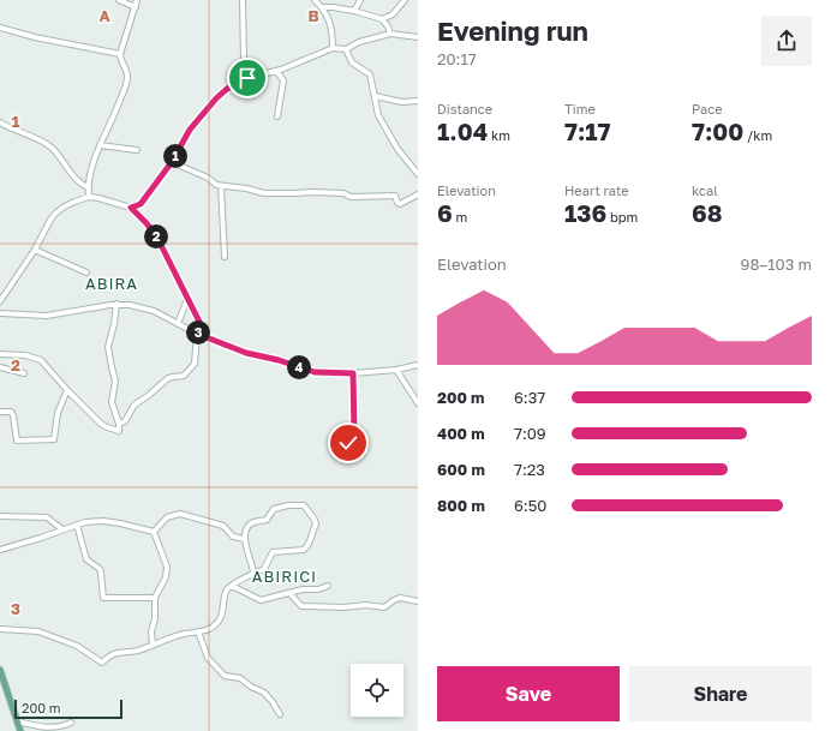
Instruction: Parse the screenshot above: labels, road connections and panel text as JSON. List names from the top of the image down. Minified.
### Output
{"districts":["ABIRA","ABIRICI"],"scale_bar":"200 m","page":{"heading":["Evening run","20:17"],"stats":[["Distance","1.04 km"],["Time","7:17"],["Pace","7:00 /km"],["Elevation","6 m"],["Heart rate","136 bpm"],["kcal","68"]],"pins":["1","2","3","4"],"chart":["Elevation","98–103 m"],"list":[{"name":"200 m","note":"6:37"},{"name":"400 m","note":"7:09"},{"name":"600 m","note":"7:23"},{"name":"800 m","note":"6:50"}],"buttons":["Save","Share"],"scale":"200 m"},"grid":{"columns":["A","B"],"rows":["1","2","3"]}}
